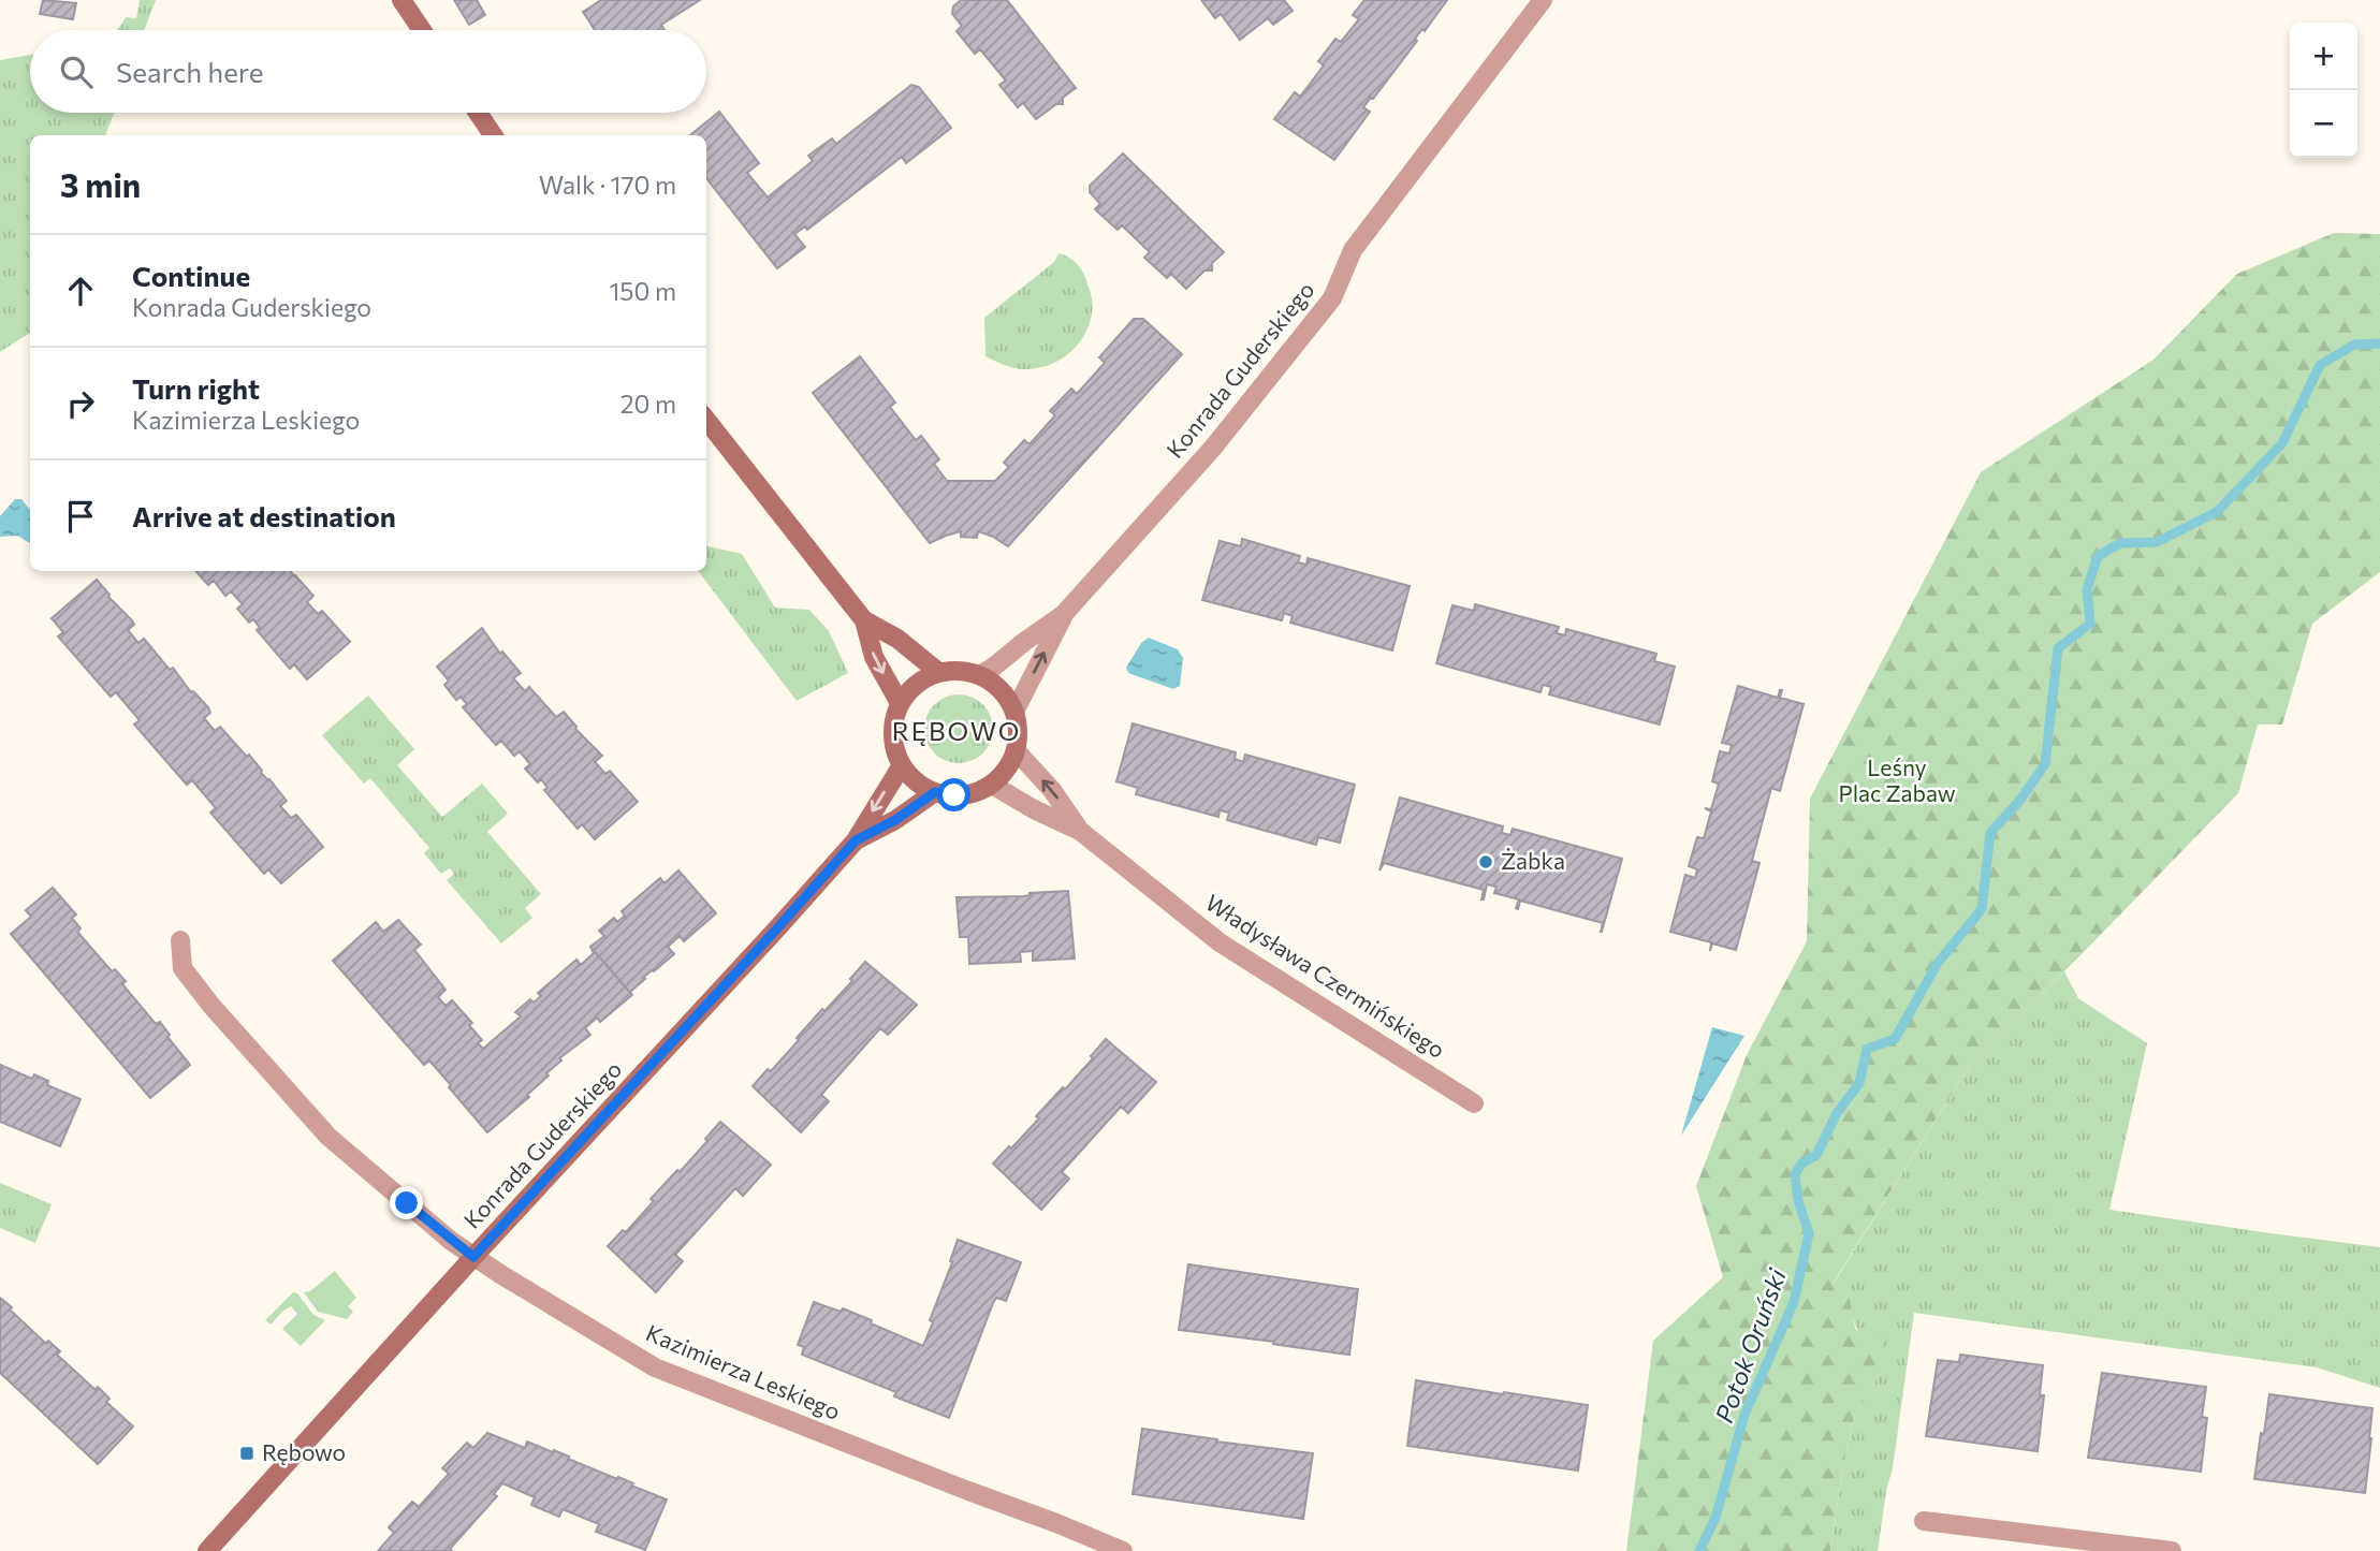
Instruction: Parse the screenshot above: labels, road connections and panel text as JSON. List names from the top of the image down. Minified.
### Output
{"streets":{"street":["Konrada Guderskiego","Władysława Czermińskiego","Kazimierza Leskiego"]},"crossings":[["Konrada Guderskiego","Władysława Czermińskiego"],["Konrada Guderskiego","Kazimierza Leskiego"]],"districts":["RĘBOWO"],"water":["Potok Oruński"],"parks":["Leśny Plac Zabaw"],"places":{"other":["Żabka"],"transit":["Rębowo"]},"page":{"map_buttons":["+","−"],"search":"Search here","heading":["3 min","Walk · 170 m"],"list":[["Continue","Konrada Guderskiego","150 m"],["Turn right","Kazimierza Leskiego","20 m"],"Arrive at destination"]}}
